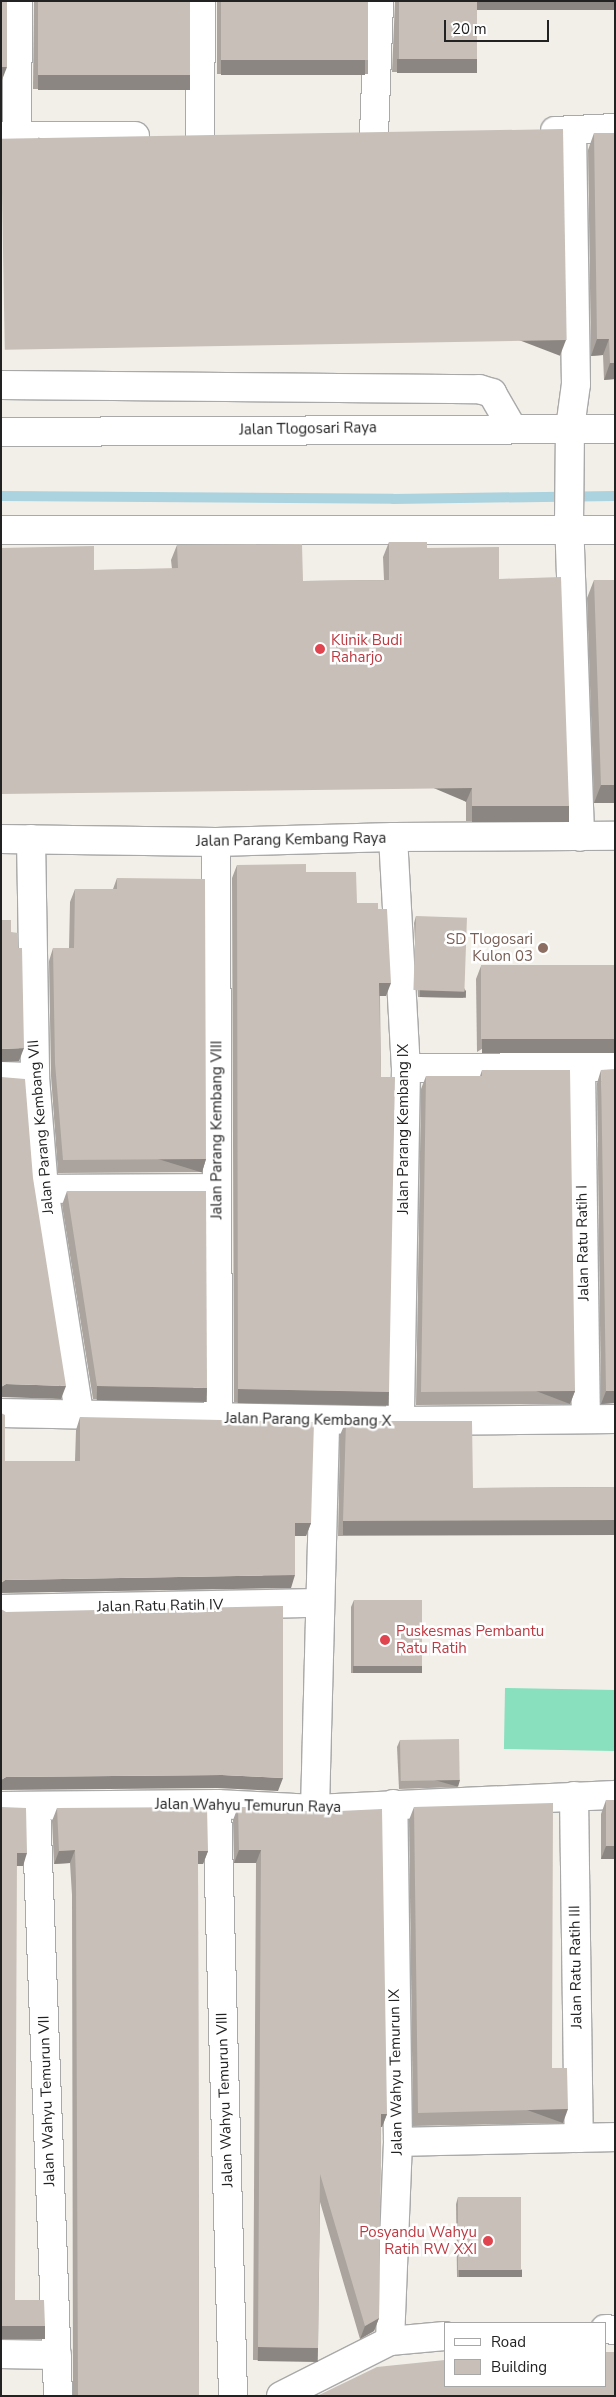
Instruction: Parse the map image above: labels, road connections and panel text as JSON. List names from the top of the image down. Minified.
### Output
{"streets":{"street":["Jalan Tlogosari Raya","Jalan Parang Kembang Raya","Jalan Parang Kembang VII","Jalan Parang Kembang IX","Jalan Parang Kembang VIII","Jalan Ratu Ratih I","Jalan Parang Kembang X","Jalan Ratu Ratih IV","Jalan Wahyu Temurun Raya","Jalan Ratu Ratih III","Jalan Wahyu Temurun IX","Jalan Wahyu Temurun VIII","Jalan Wahyu Temurun VII"]},"crossings":[["Jalan Parang Kembang Raya","Jalan Parang Kembang VII"],["Jalan Parang Kembang Raya","Jalan Parang Kembang IX"],["Jalan Parang Kembang Raya","Jalan Parang Kembang VIII"],["Jalan Parang Kembang VII","Jalan Parang Kembang X"],["Jalan Parang Kembang IX","Jalan Parang Kembang X"],["Jalan Parang Kembang VIII","Jalan Parang Kembang X"],["Jalan Ratu Ratih I","Jalan Parang Kembang X"],["Jalan Wahyu Temurun Raya","Jalan Ratu Ratih III"],["Jalan Wahyu Temurun Raya","Jalan Wahyu Temurun IX"],["Jalan Wahyu Temurun Raya","Jalan Wahyu Temurun VIII"],["Jalan Wahyu Temurun Raya","Jalan Wahyu Temurun VII"]],"places":["Klinik Budi Raharjo","SD Tlogosari Kulon 03","Puskesmas Pembantu Ratu Ratih","Posyandu Wahyu Ratih RW XXI"],"legend":["Road","Building"],"scale_bar":"20 m"}
